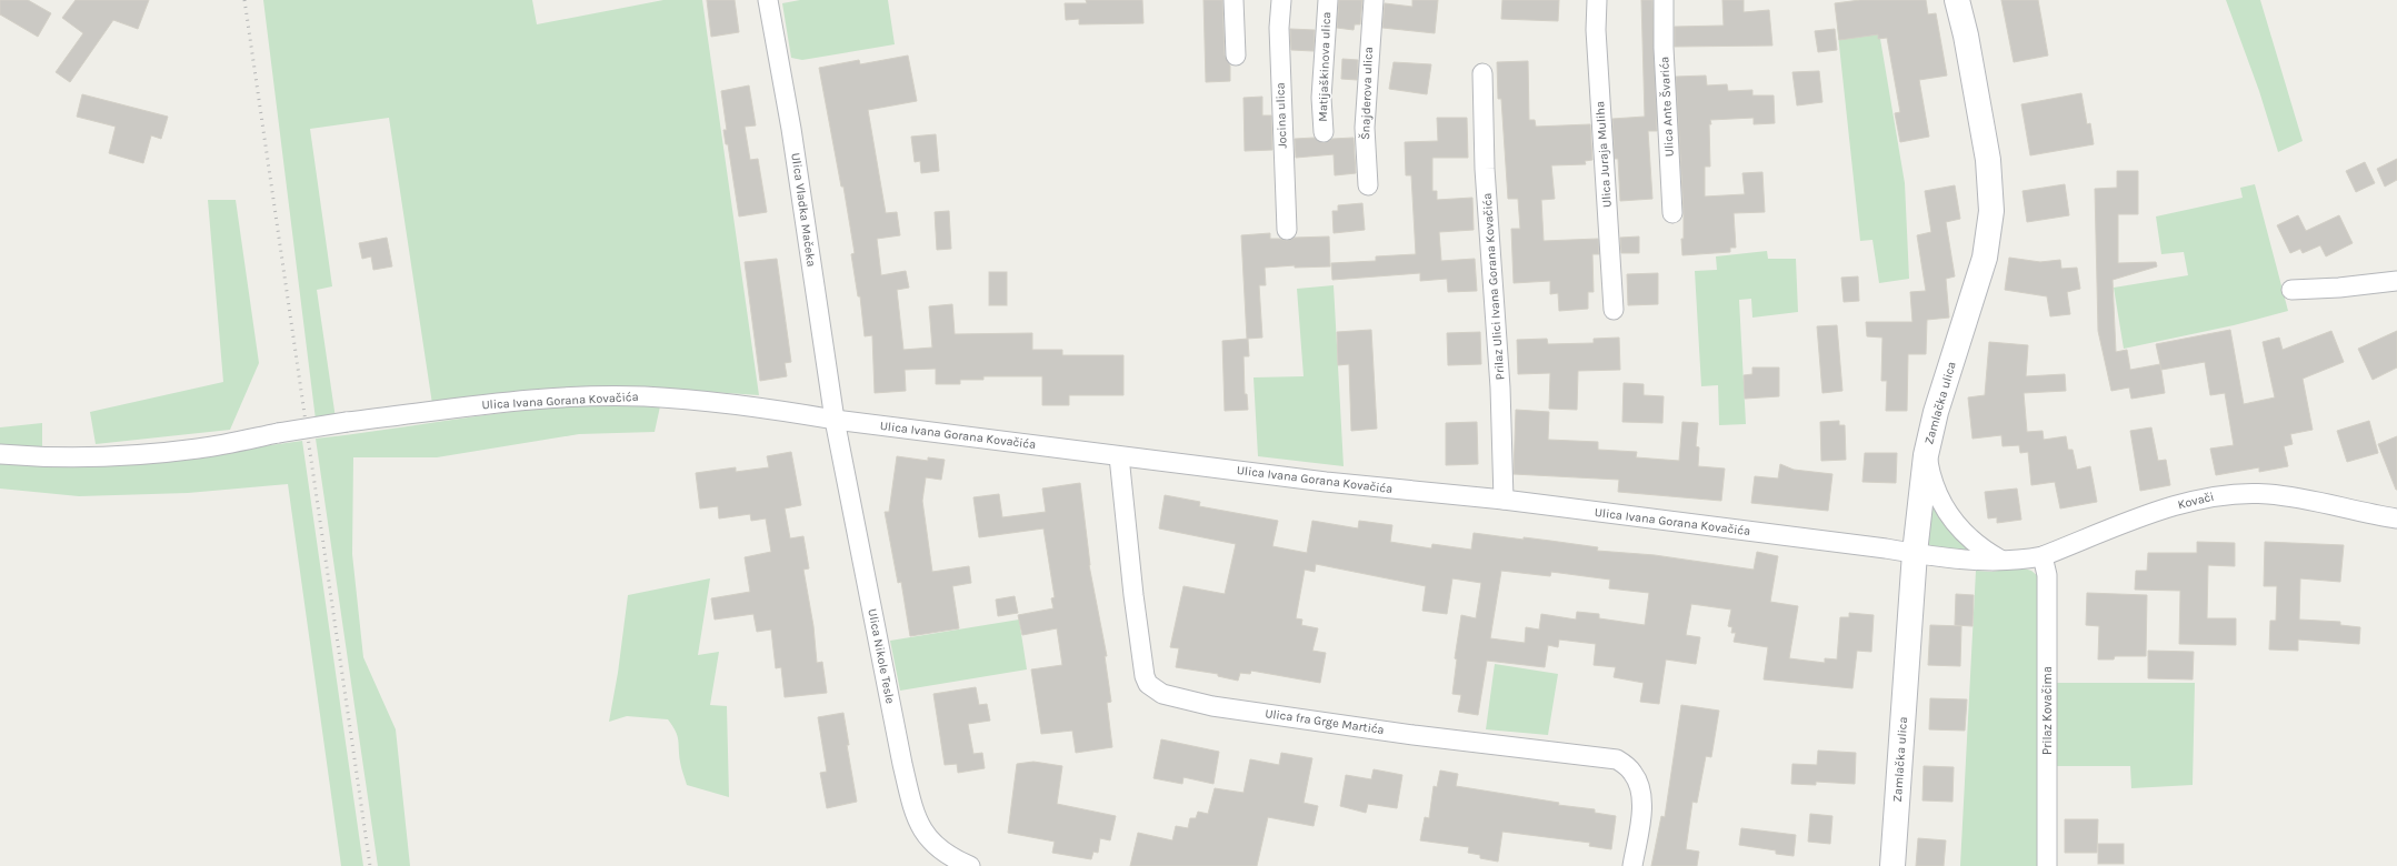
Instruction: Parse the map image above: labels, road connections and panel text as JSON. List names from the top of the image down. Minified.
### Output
{"streets":{"street":["Matijaškinova ulica","Šnajderova ulica","Ulica Ante Švarića","Jocina ulica","Ulica Juraja Muliha","Ulica Vladka Mačeka","Prilaz Ulici Ivana Gorana Kovačića","Ulica Ivana Gorana Kovačića","Zamlačka ulica","Kovači","Ulica Nikole Tesle","Prilaz Kovačima","Ulica fra Grge Martića"]},"crossings":[["Ulica Vladka Mačeka","Ulica Ivana Gorana Kovačića"],["Ulica Vladka Mačeka","Ulica Nikole Tesle"],["Prilaz Ulici Ivana Gorana Kovačića","Ulica Ivana Gorana Kovačića"],["Ulica Ivana Gorana Kovačića","Zamlačka ulica"],["Ulica Ivana Gorana Kovačića","Kovači"],["Ulica Ivana Gorana Kovačića","Ulica Nikole Tesle"],["Ulica Ivana Gorana Kovačića","Ulica fra Grge Martića"],["Zamlačka ulica","Kovači"],["Kovači","Prilaz Kovačima"]]}
